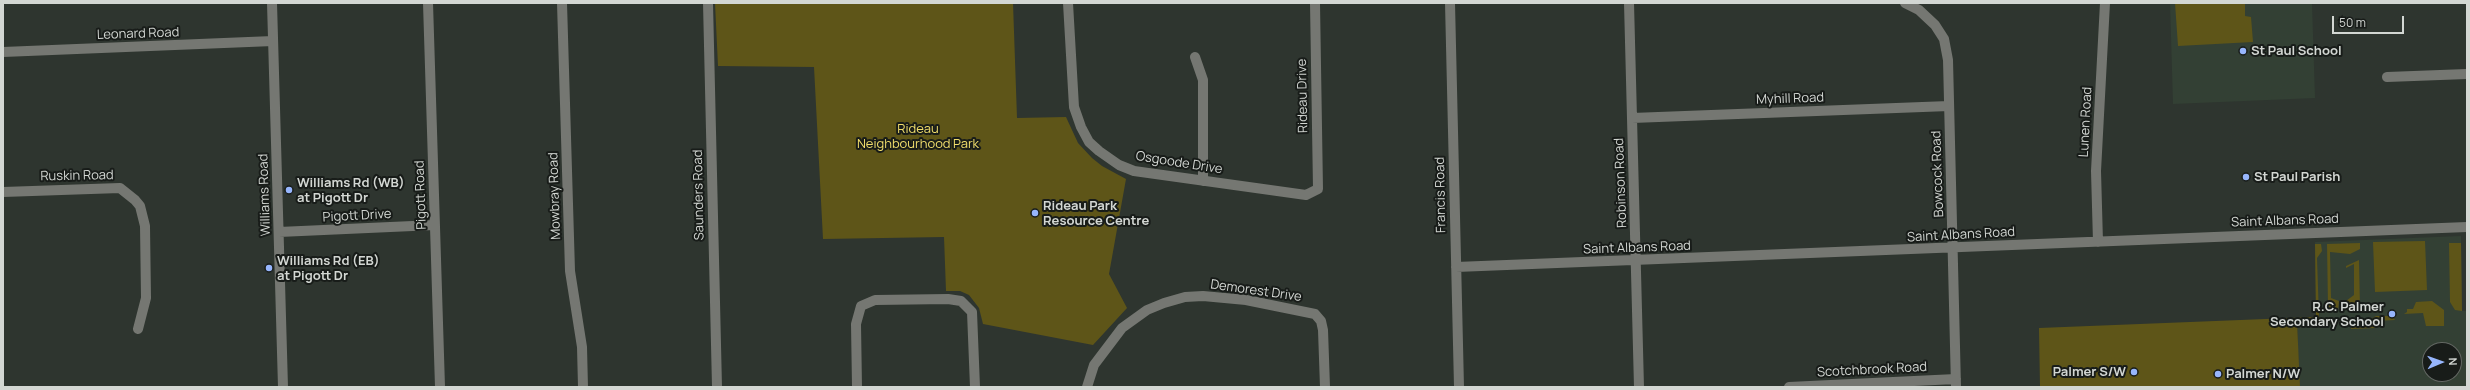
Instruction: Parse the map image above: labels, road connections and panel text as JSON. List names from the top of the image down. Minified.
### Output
{"streets":{"street":["Leonard Road","Rideau Drive","Myhill Road","Lunen Road","Osgoode Drive","Bowcock Road","Ruskin Road","Robinson Road","Williams Road","Pigott Road","Saunders Road","Francis Road","Mowbray Road","Pigott Drive","Saint Albans Road","Demorest Drive","Scotchbrook Road"]},"crossings":[["Leonard Road","Williams Road"],["Rideau Drive","Osgoode Drive"],["Myhill Road","Bowcock Road"],["Myhill Road","Robinson Road"],["Lunen Road","Saint Albans Road"],["Bowcock Road","Saint Albans Road"],["Bowcock Road","Scotchbrook Road"],["Robinson Road","Saint Albans Road"],["Williams Road","Pigott Drive"],["Pigott Road","Pigott Drive"],["Francis Road","Saint Albans Road"]],"parks":["Rideau Neighbourhood Park"],"places":["St Paul School","St Paul Parish","Williams Rd (WB) at Pigott Dr","Rideau Park Resource Centre","Williams Rd (EB) at Pigott Dr","R.C. Palmer Secondary School","Palmer S/W","Palmer N/W"],"scale_bar":"50 m","north":"right"}
